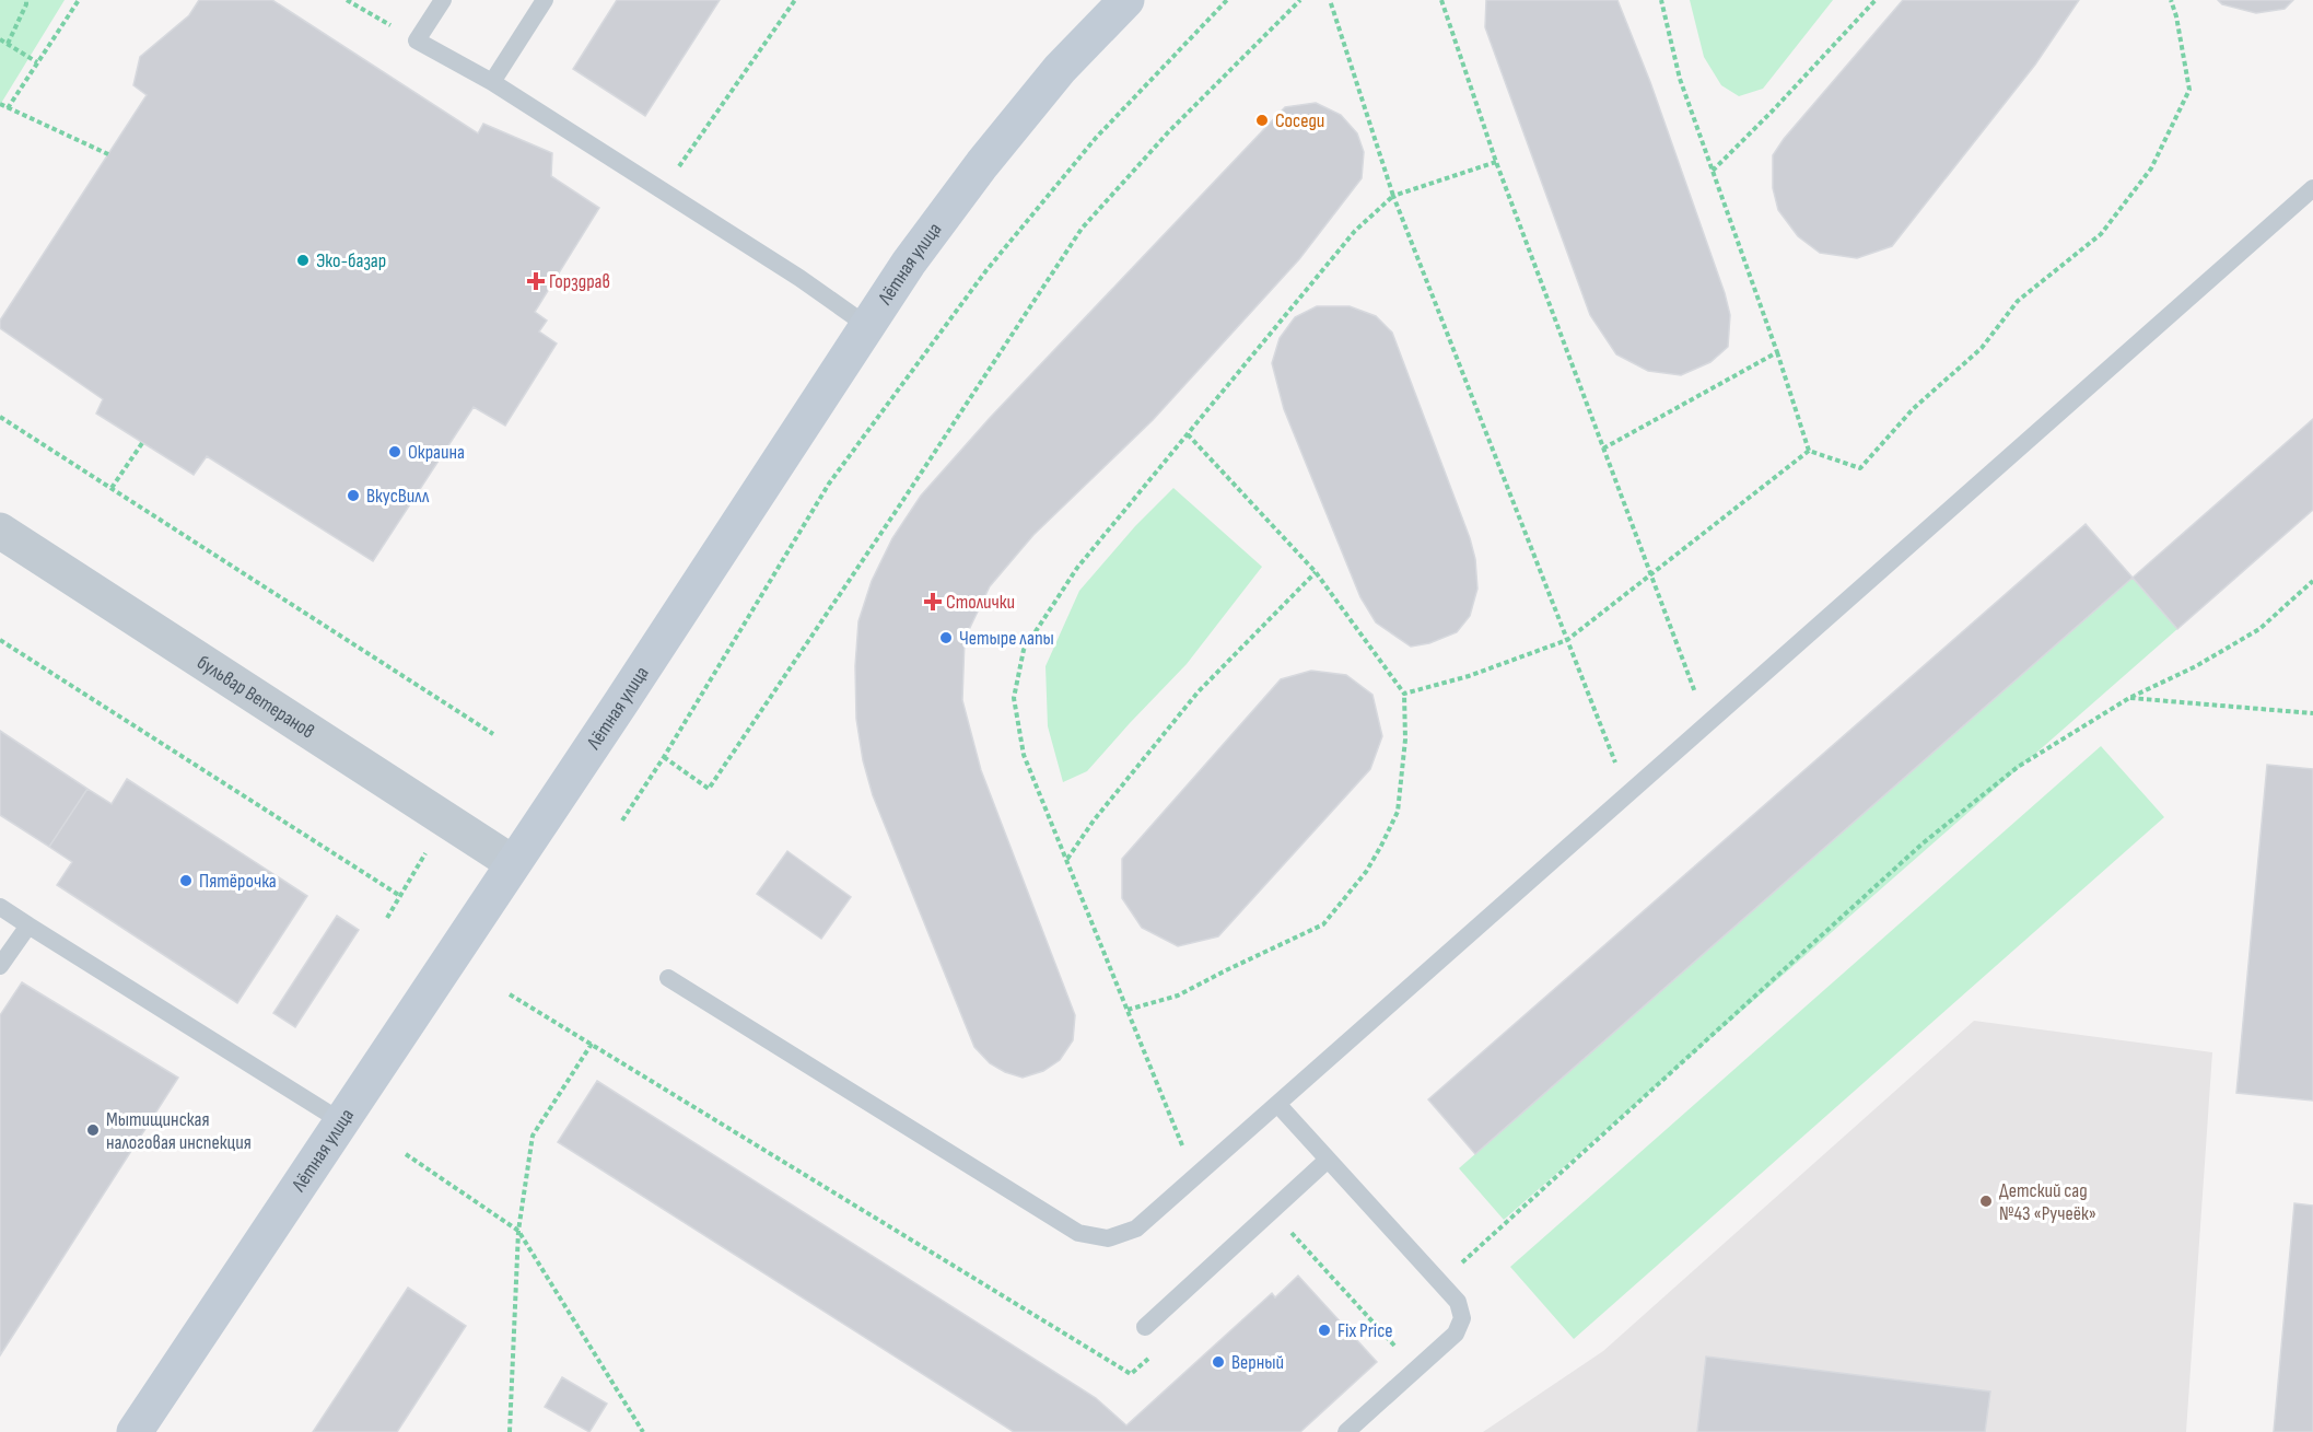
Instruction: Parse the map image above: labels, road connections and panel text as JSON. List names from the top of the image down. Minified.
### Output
{"streets":{"street":["Лётная улица","бульвар Ветеранов"]},"crossings":[["Лётная улица","бульвар Ветеранов"]],"places":{"other":["Соседи","Эко-базар","Окраина","ВкусВилл","Четыре лапы","Пятёрочка","Мытищинская налоговая инспекция","Детский сад №43 «Ручеёк»","Fix Price","Верный"],"health":["Горздрав","Столички"]}}
